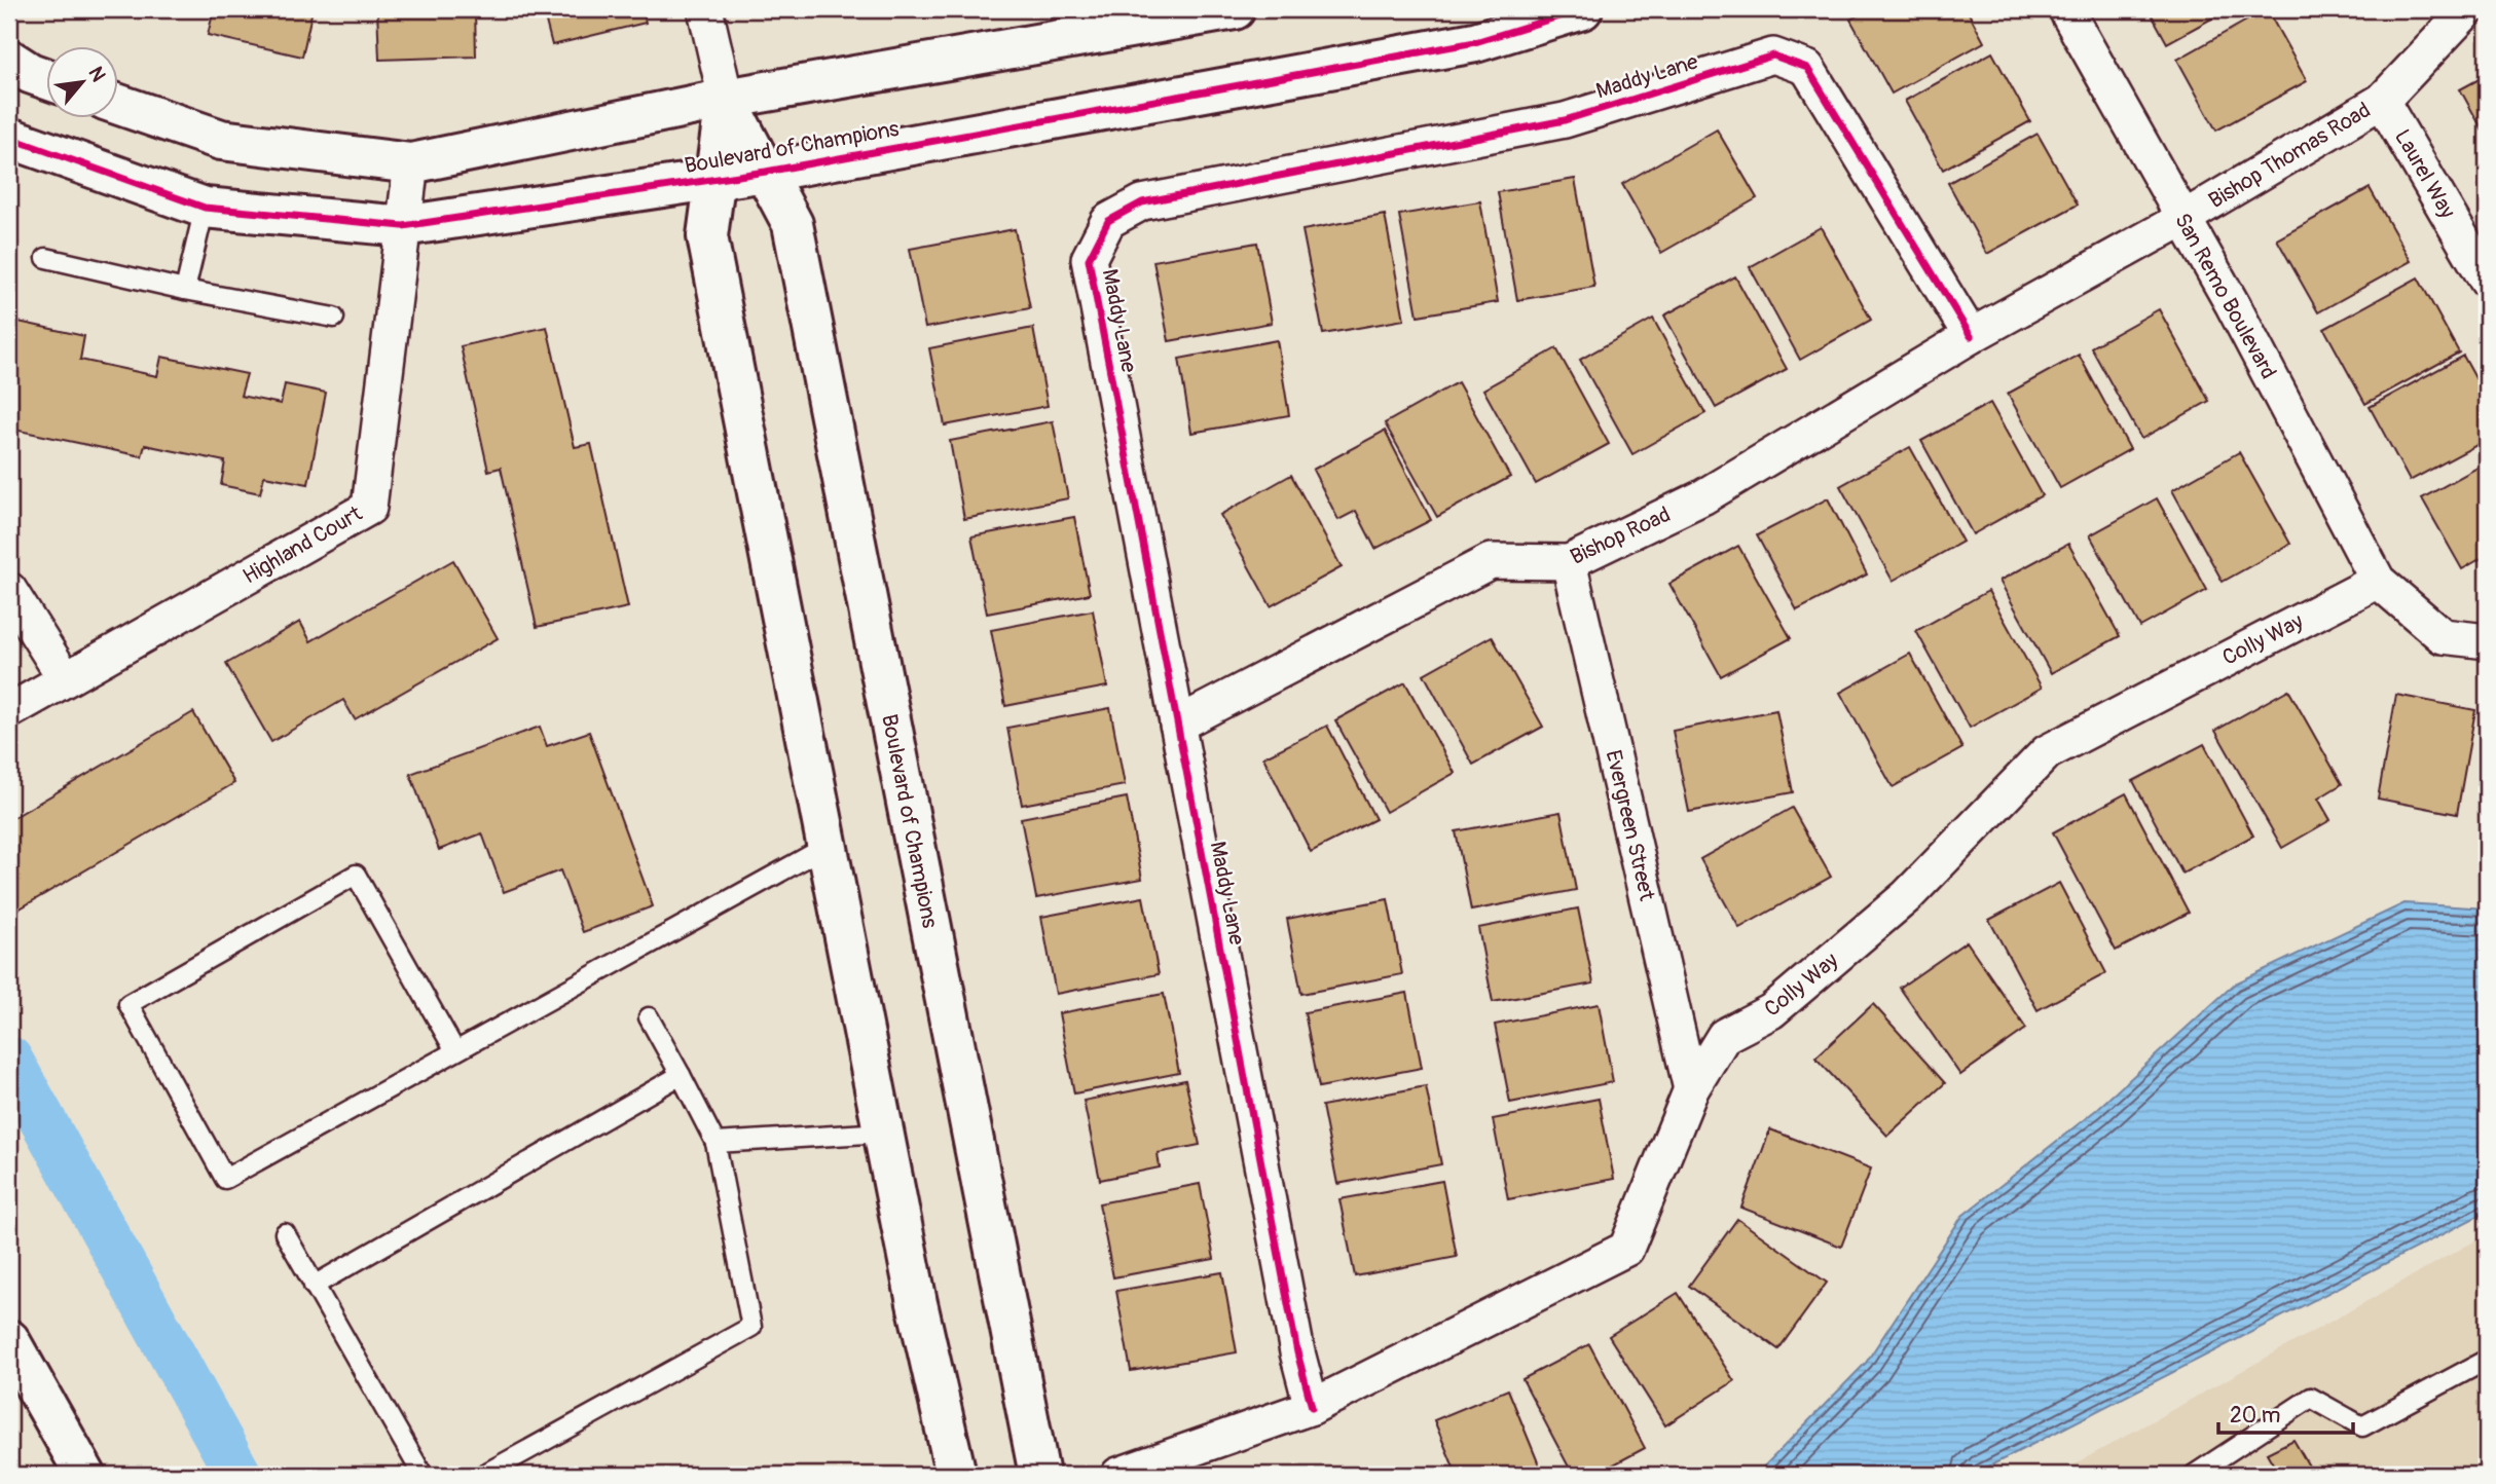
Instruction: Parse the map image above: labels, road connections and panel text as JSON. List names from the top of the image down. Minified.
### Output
{"streets":{"street":["Maddy Lane","Boulevard of Champions","Bishop Thomas Road","Laurel Way","San Remo Boulevard","Bishop Road","Highland Court","Colly Way","Evergreen Street"]},"crossings":[["Maddy Lane","Bishop Thomas Road"],["Maddy Lane","Bishop Road"],["Maddy Lane","Colly Way"],["Boulevard of Champions","Highland Court"],["Bishop Thomas Road","Laurel Way"],["Bishop Thomas Road","San Remo Boulevard"],["Bishop Thomas Road","Bishop Road"],["San Remo Boulevard","Colly Way"],["Bishop Road","Evergreen Street"],["Colly Way","Evergreen Street"]],"scale_bar":"20 m","north":"top right"}
